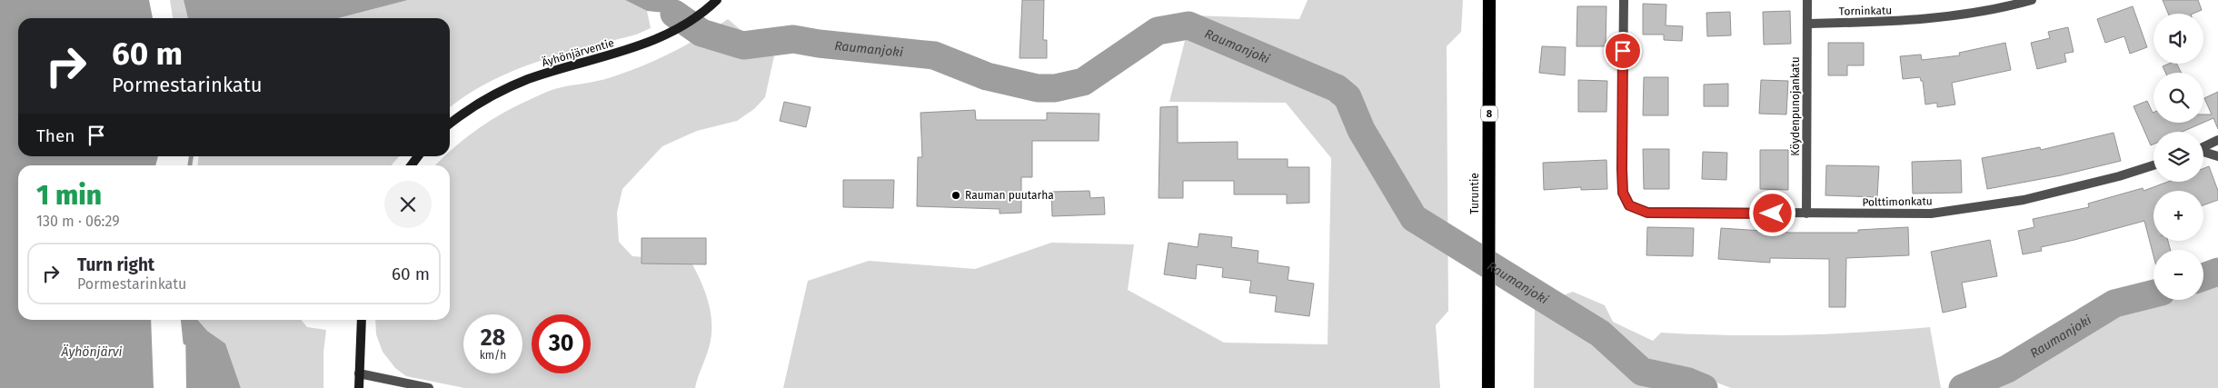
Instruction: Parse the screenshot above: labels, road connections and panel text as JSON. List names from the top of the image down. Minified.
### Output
{"streets":{"highway":["8","Turuntie"],"main road":["Äyhönjärventie"],"street":["Torninkatu","Köydenpunojankatu","Polttimonkatu"]},"crossings":[["Torninkatu","Köydenpunojankatu"],["Köydenpunojankatu","Polttimonkatu"]],"water":["Raumanjoki","Äyhönjärvi"],"places":["Rauman puutarha"],"page":{"map_buttons":["+","−"],"turn":["60 m","Pormestarinkatu"],"then":"Then","heading":["1 min","130 m · 06:29"],"list":[{"name":"Turn right","note":"Pormestarinkatu","value":"60 m"}],"speed":"28 km/h","limit":"30"}}
